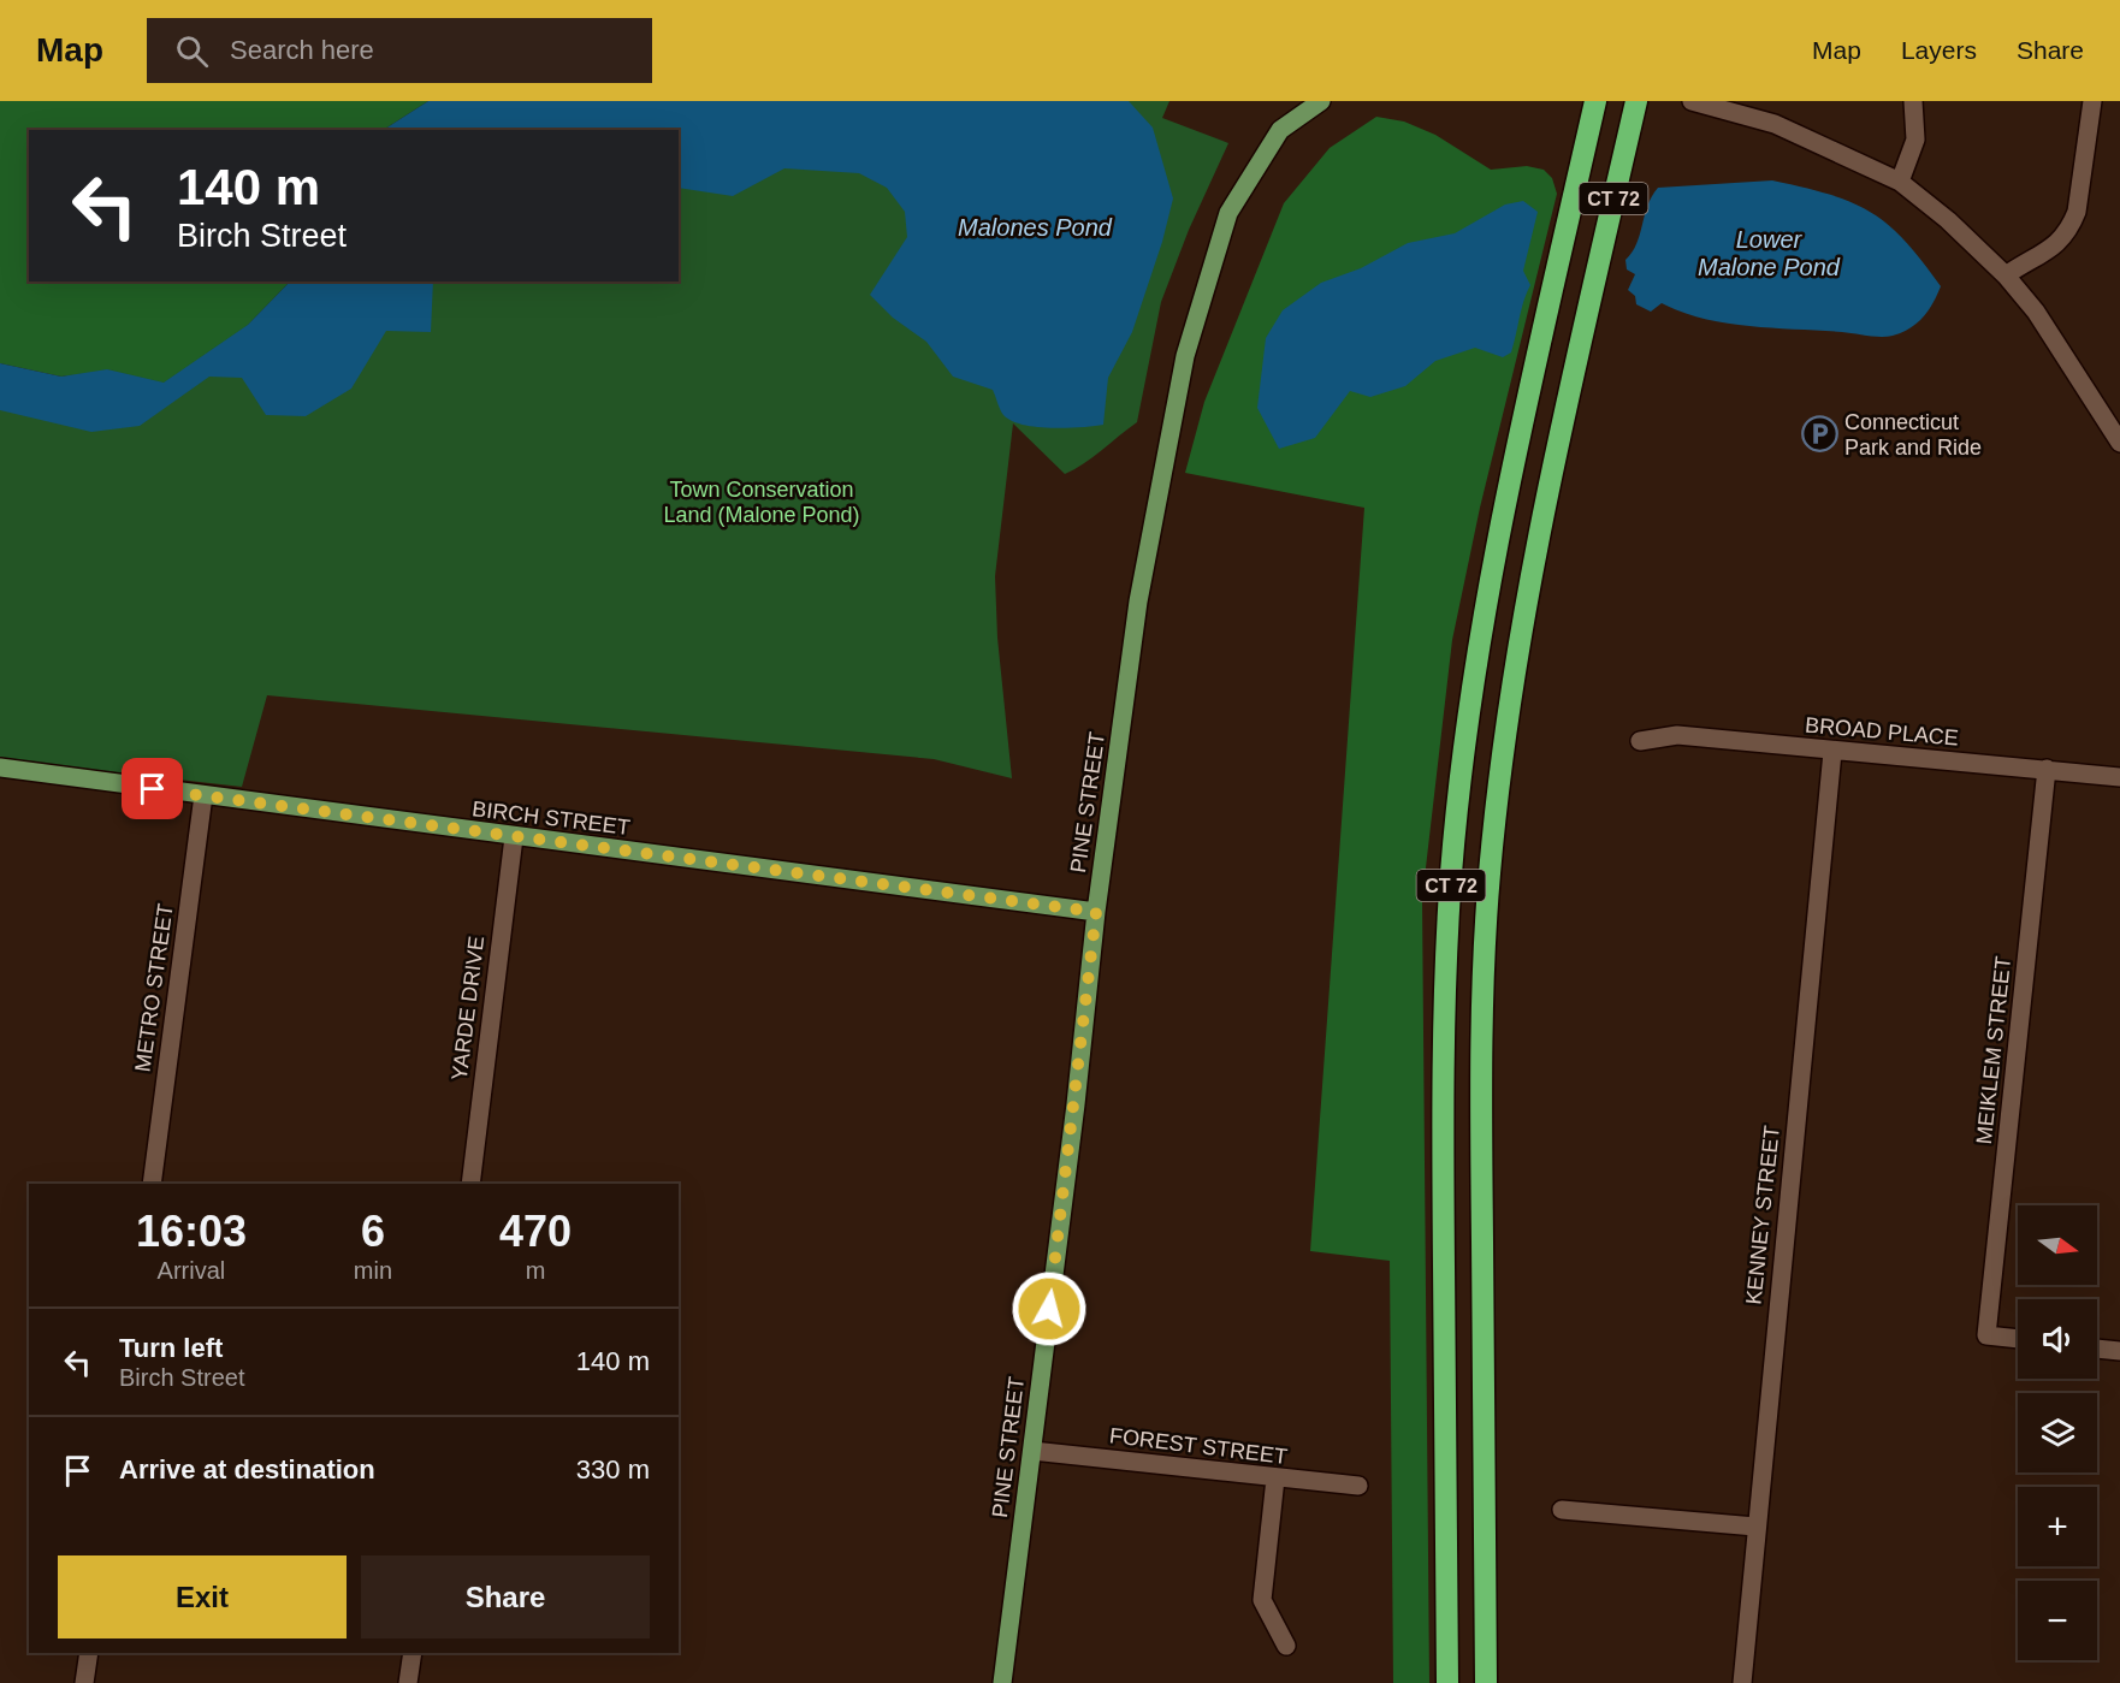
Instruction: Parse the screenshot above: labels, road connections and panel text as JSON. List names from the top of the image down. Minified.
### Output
{"streets":{"highway":["CT 72"],"main road":["PINE STREET","BIRCH STREET"],"street":["BROAD PLACE","METRO STREET","YARDE DRIVE","MEIKLEM STREET","KENNEY STREET","FOREST STREET"]},"crossings":[["BROAD PLACE","MEIKLEM STREET"],["BROAD PLACE","KENNEY STREET"],["PINE STREET","BIRCH STREET"],["PINE STREET","FOREST STREET"],["BIRCH STREET","METRO STREET"],["BIRCH STREET","YARDE DRIVE"]],"water":["Malones Pond","Lower Malone Pond"],"parks":["Town Conservation Land (Malone Pond)"],"places":{"parking":["Connecticut Park and Ride"]},"north":"right","page":{"header":"Map","search":"Search here","nav":["Map","Layers","Share"],"turn":["140 m","Birch Street"],"eta":["16:03","Arrival","6","min","470","m"],"map_buttons":["+","−"],"list":[{"name":"Turn left","note":"Birch Street","value":"140 m"},{"name":"Arrive at destination","value":"330 m"}],"buttons":["Exit","Share"]}}
